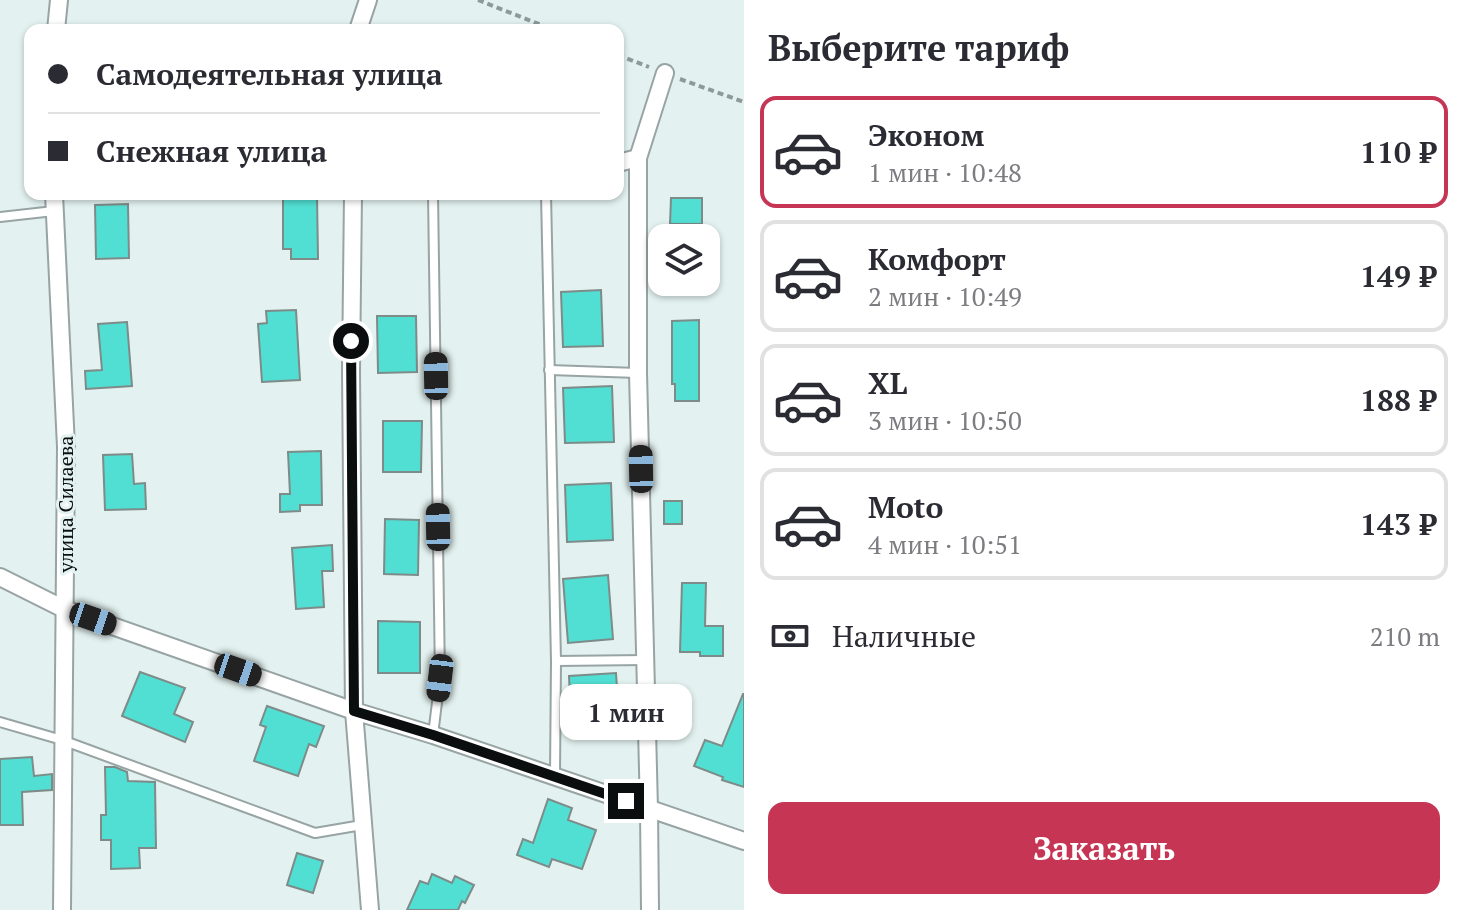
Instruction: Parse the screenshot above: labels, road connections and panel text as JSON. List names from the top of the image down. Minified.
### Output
{"streets":{"street":["улица Силаева"]},"page":{"heading":"Выберите тариф","banner":["Самодеятельная улица","Снежная улица"],"list":[{"name":"Эконом","note":"1 мин · 10:48","value":"110 ₽"},{"name":"Комфорт","note":"2 мин · 10:49","value":"149 ₽"},{"name":"XL","note":"3 мин · 10:50","value":"188 ₽"},{"name":"Moto","note":"4 мин · 10:51","value":"143 ₽"}],"pay":["Наличные","210 m"],"bubble":"1 мин","buttons":"Заказать"}}
